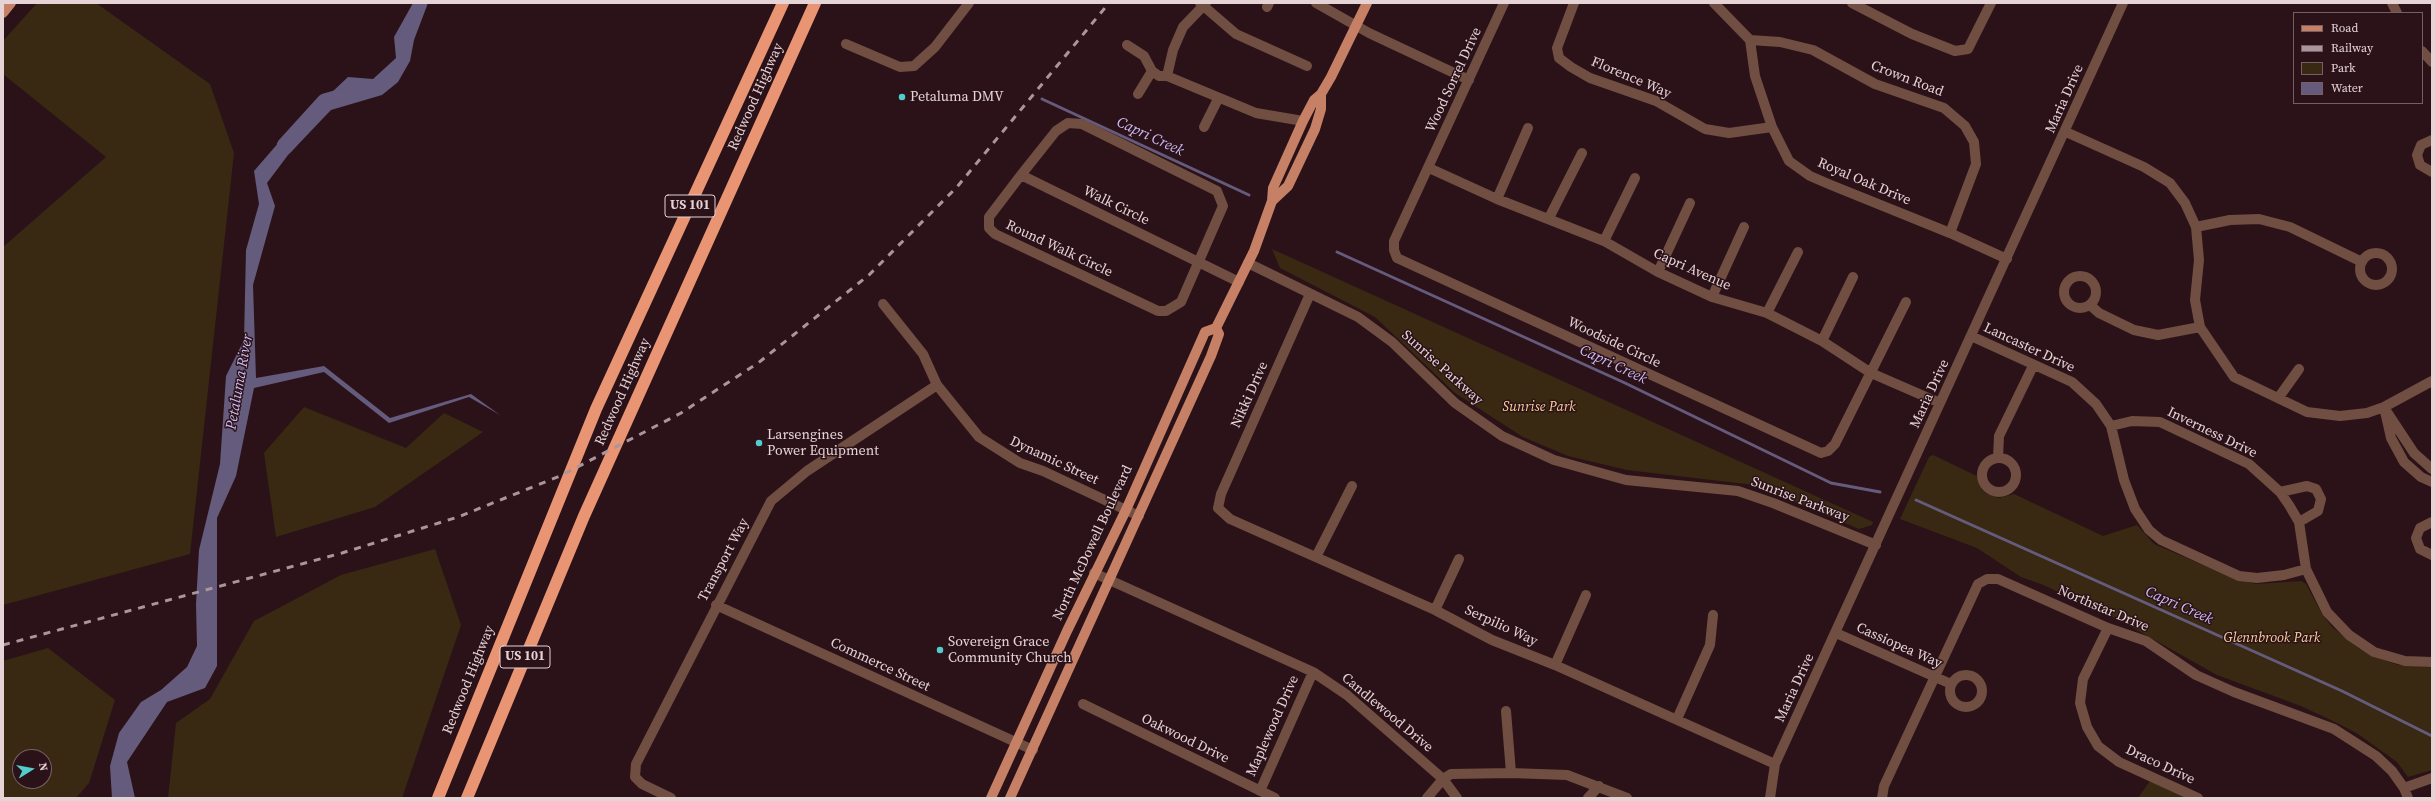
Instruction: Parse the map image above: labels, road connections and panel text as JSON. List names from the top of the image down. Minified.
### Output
{"streets":{"highway":["Redwood Highway","US 101"],"main road":["North McDowell Boulevard"],"street":["Florence Way","Crown Road","Wood Sorrel Drive","Maria Drive","Royal Oak Drive","Walk Circle","Round Walk Circle","Capri Avenue","Woodside Circle","Lancaster Drive","Sunrise Parkway","Nikki Drive","Inverness Drive","Dynamic Street","Transport Way","Northstar Drive","Serpilio Way","Cassiopea Way","Commerce Street","Candlewood Drive","Maplewood Drive","Oakwood Drive","Draco Drive"]},"crossings":[["Florence Way","Royal Oak Drive"],["Crown Road","Royal Oak Drive"],["Wood Sorrel Drive","Capri Avenue"],["Wood Sorrel Drive","Woodside Circle"],["Maria Drive","Royal Oak Drive"],["Maria Drive","Capri Avenue"],["Maria Drive","Lancaster Drive"],["Maria Drive","Sunrise Parkway"],["Maria Drive","Serpilio Way"],["Maria Drive","Cassiopea Way"],["Walk Circle","Round Walk Circle"],["Capri Avenue","Woodside Circle"],["Lancaster Drive","Inverness Drive"],["Sunrise Parkway","Nikki Drive"],["Sunrise Parkway","North McDowell Boulevard"],["Nikki Drive","Serpilio Way"],["Dynamic Street","North McDowell Boulevard"],["Dynamic Street","Transport Way"],["North McDowell Boulevard","Commerce Street"],["North McDowell Boulevard","Candlewood Drive"],["Transport Way","Commerce Street"],["Northstar Drive","Cassiopea Way"],["Northstar Drive","Draco Drive"],["Candlewood Drive","Maplewood Drive"],["Maplewood Drive","Oakwood Drive"]],"water":["Capri Creek","Petaluma River"],"parks":["Sunrise Park","Glennbrook Park"],"places":["Petaluma DMV","Larsengines Power Equipment","Sovereign Grace Community Church"],"legend":["Road","Railway","Park","Water"],"north":"right"}
